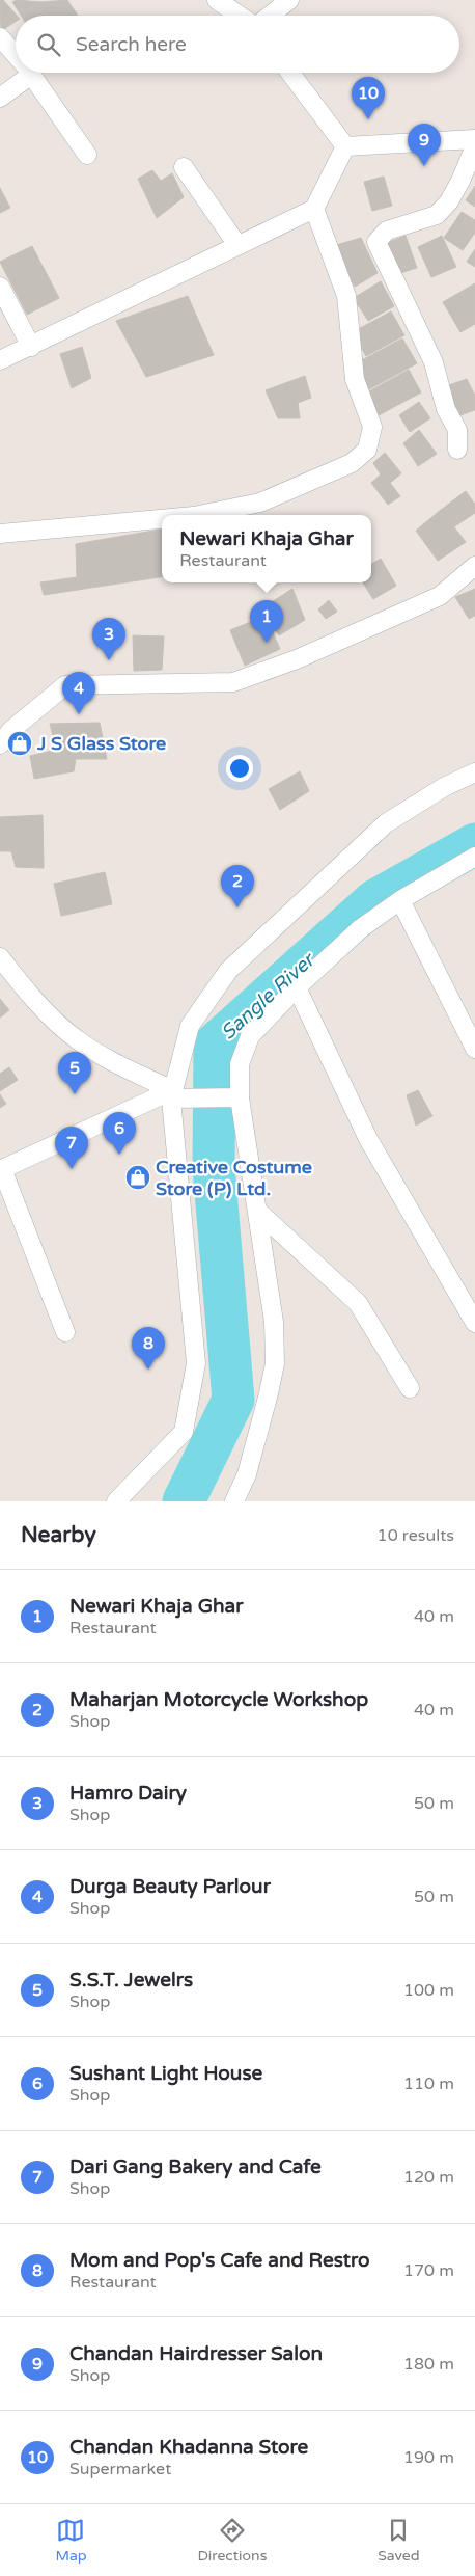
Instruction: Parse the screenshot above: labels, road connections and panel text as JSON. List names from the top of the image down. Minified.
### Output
{"water":["Sangle River"],"places":{"shop":["J S Glass Store","Creative Costume Store (P) Ltd."]},"page":{"search":"Search here","pins":["10","9","1","3","4","2","5","6","7","8"],"popup":["Newari Khaja Ghar","Restaurant"],"heading":["Nearby","10 results"],"list":[{"mark":"1","name":"Newari Khaja Ghar","note":"Restaurant","value":"40 m"},{"mark":"2","name":"Maharjan Motorcycle Workshop","note":"Shop","value":"40 m"},{"mark":"3","name":"Hamro Dairy","note":"Shop","value":"50 m"},{"mark":"4","name":"Durga Beauty Parlour","note":"Shop","value":"50 m"},{"mark":"5","name":"S.S.T. Jewelrs","note":"Shop","value":"100 m"},{"mark":"6","name":"Sushant Light House","note":"Shop","value":"110 m"},{"mark":"7","name":"Dari Gang Bakery and Cafe","note":"Shop","value":"120 m"},{"mark":"8","name":"Mom and Pop's Cafe and Restro","note":"Restaurant","value":"170 m"},{"mark":"9","name":"Chandan Hairdresser Salon","note":"Shop","value":"180 m"},{"mark":"10","name":"Chandan Khadanna Store","note":"Supermarket","value":"190 m"}],"nav":["Map","Directions","Saved"]}}
